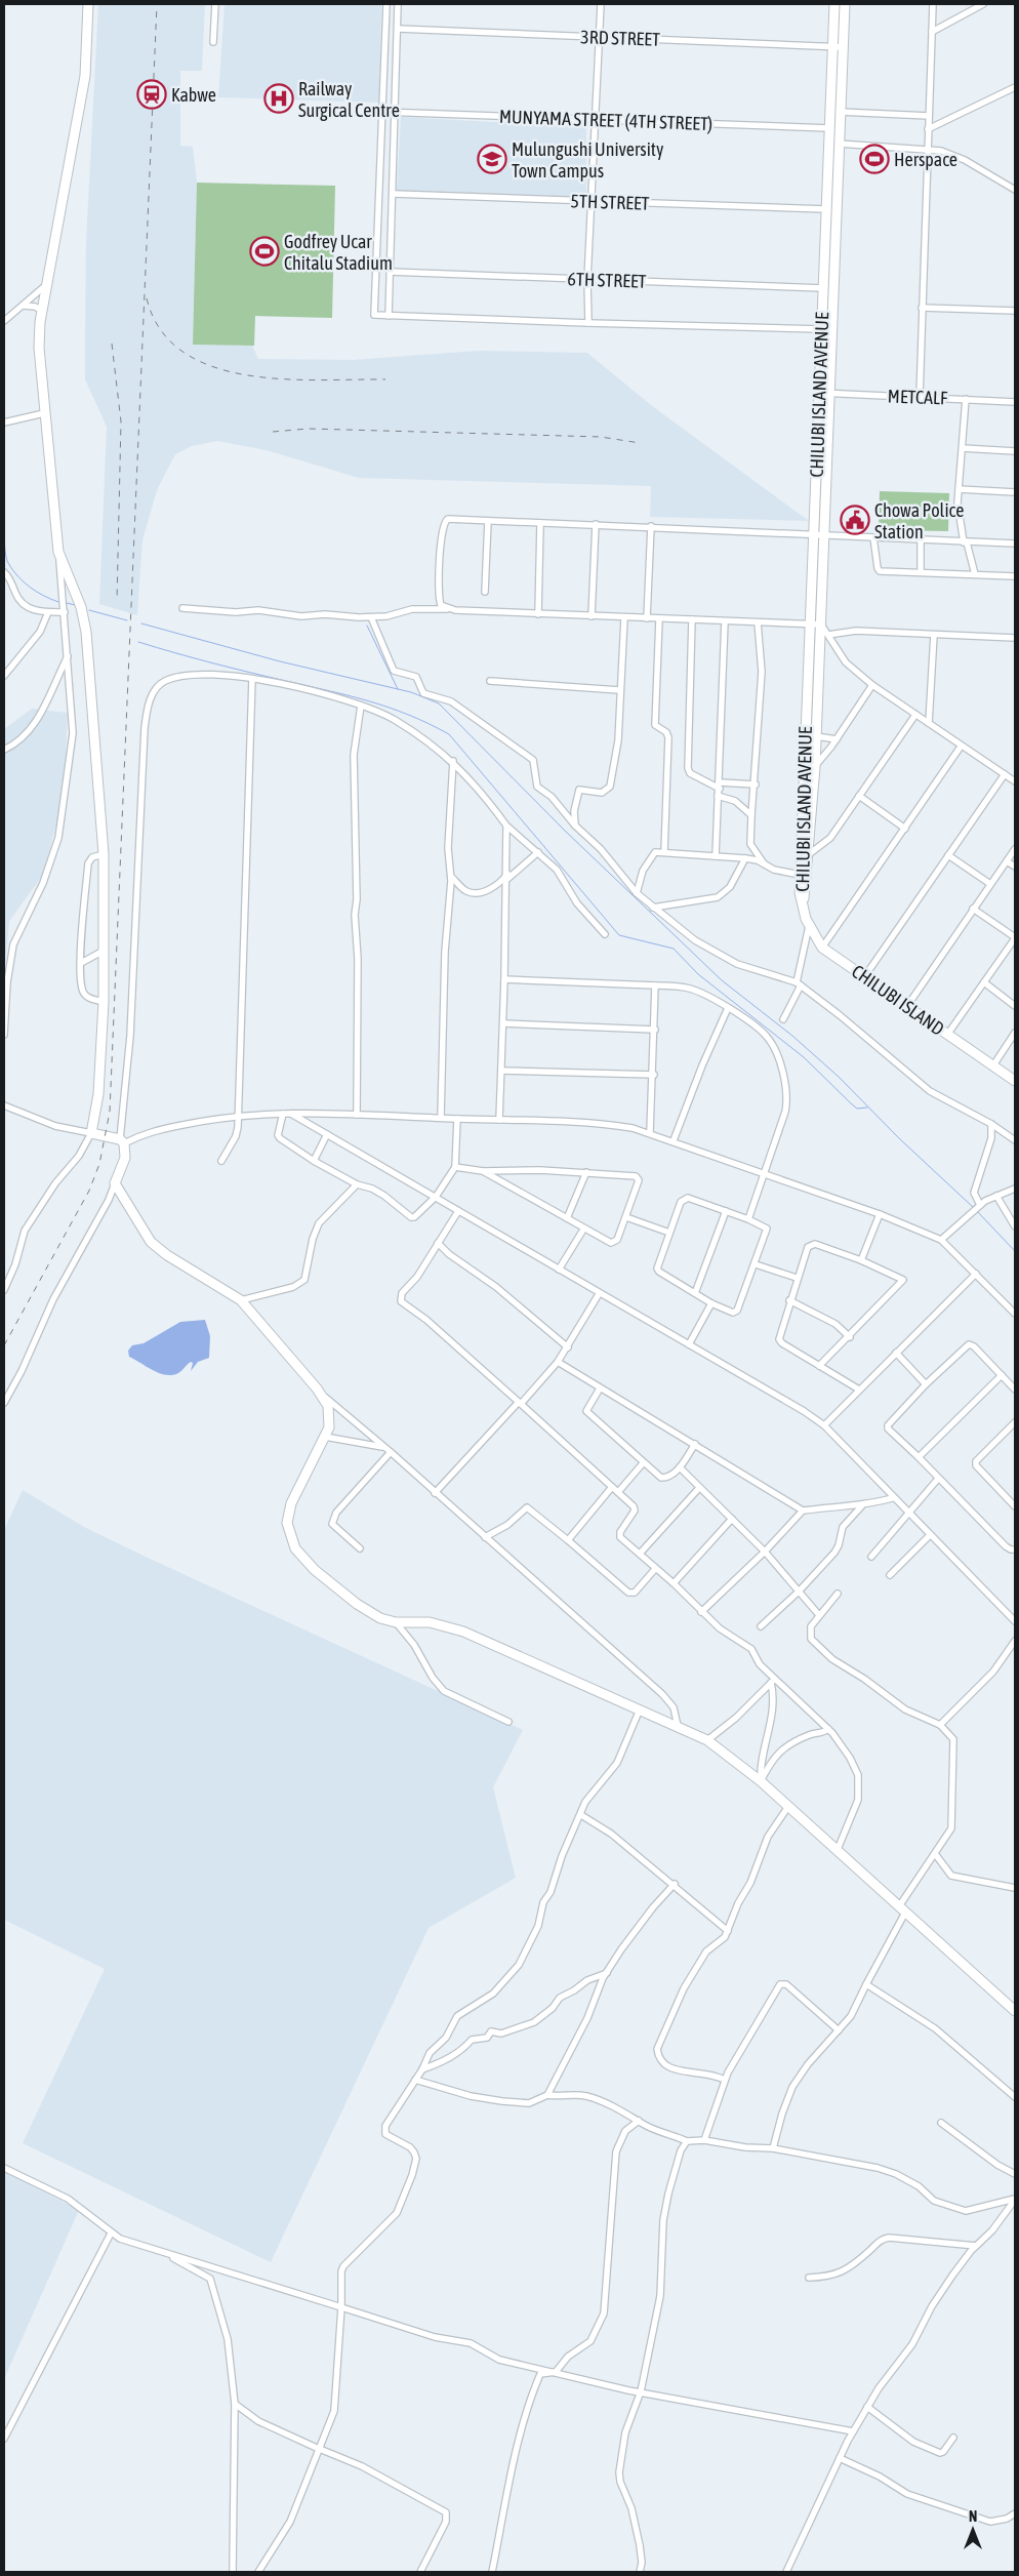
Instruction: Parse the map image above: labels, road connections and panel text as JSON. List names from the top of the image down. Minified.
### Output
{"streets":{"street":["3RD STREET","MUNYAMA STREET (4TH STREET)","5TH STREET","6TH STREET","CHILUBI ISLAND AVENUE","METCALF","CHILUBI ISLAND"]},"crossings":[["3RD STREET","CHILUBI ISLAND AVENUE"],["MUNYAMA STREET (4TH STREET)","CHILUBI ISLAND AVENUE"],["5TH STREET","CHILUBI ISLAND AVENUE"],["6TH STREET","CHILUBI ISLAND AVENUE"],["CHILUBI ISLAND AVENUE","METCALF"],["CHILUBI ISLAND AVENUE","CHILUBI ISLAND"]],"places":{"station":["Kabwe"],"hospital":["Railway Surgical Centre"],"school or university":["Mulungushi University Town Campus"],"sports":["Herspace","Godfrey Ucar Chitalu Stadium"],"public building":["Chowa Police Station"]},"north":"top"}
